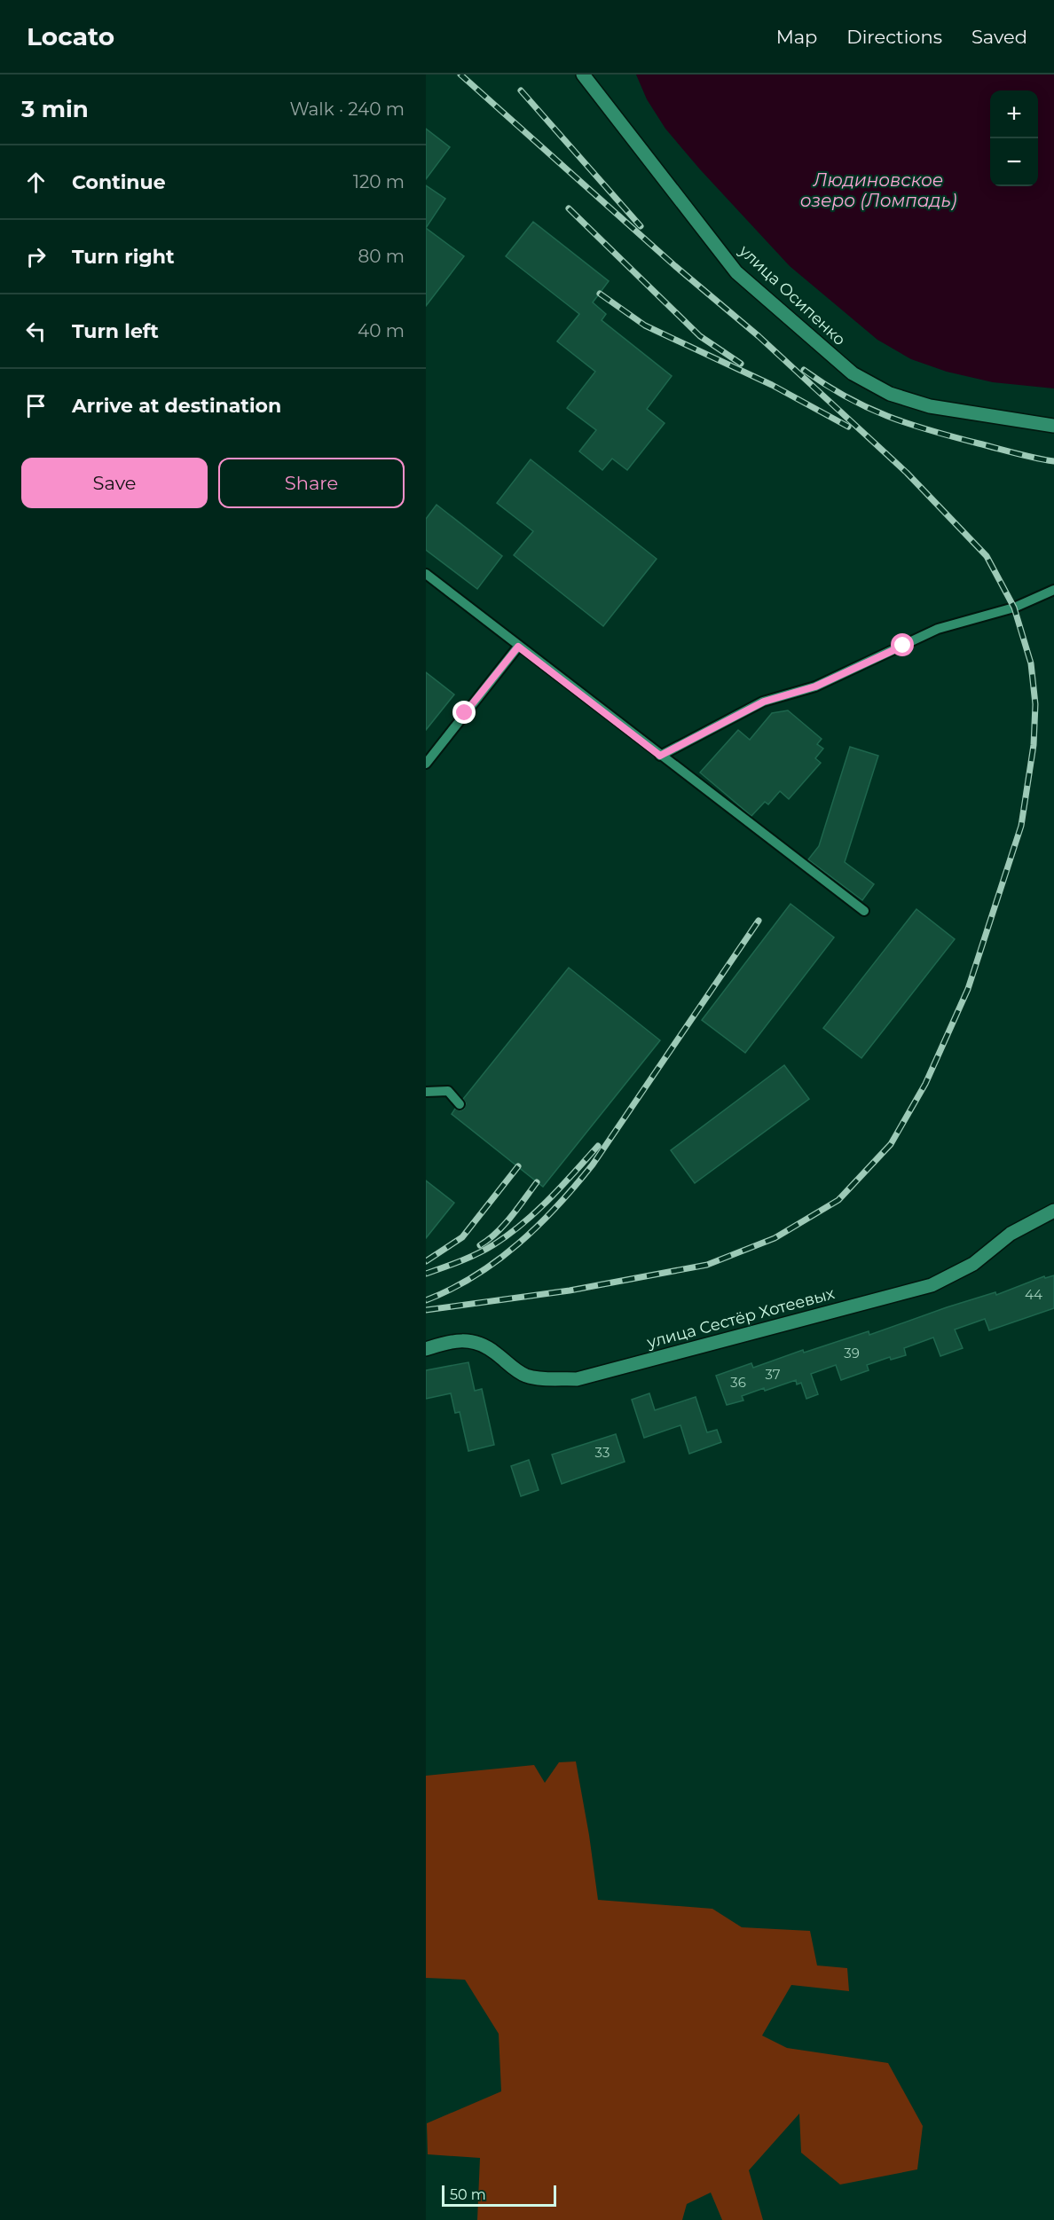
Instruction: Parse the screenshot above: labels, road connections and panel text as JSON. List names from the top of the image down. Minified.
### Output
{"streets":{"street":["улица Осипенко","улица Сестёр Хотеевых"]},"water":["Людиновское озеро (Ломпадь)"],"house_numbers":["44","39","37","36","33"],"scale_bar":"50 m","page":{"header":"Locato","nav":["Map","Directions","Saved"],"heading":["3 min","Walk · 240 m"],"map_buttons":["+","−"],"list":[["Continue","120 m"],["Turn right","80 m"],["Turn left","40 m"],"Arrive at destination"],"buttons":["Save","Share"],"scale":"50 m"}}
